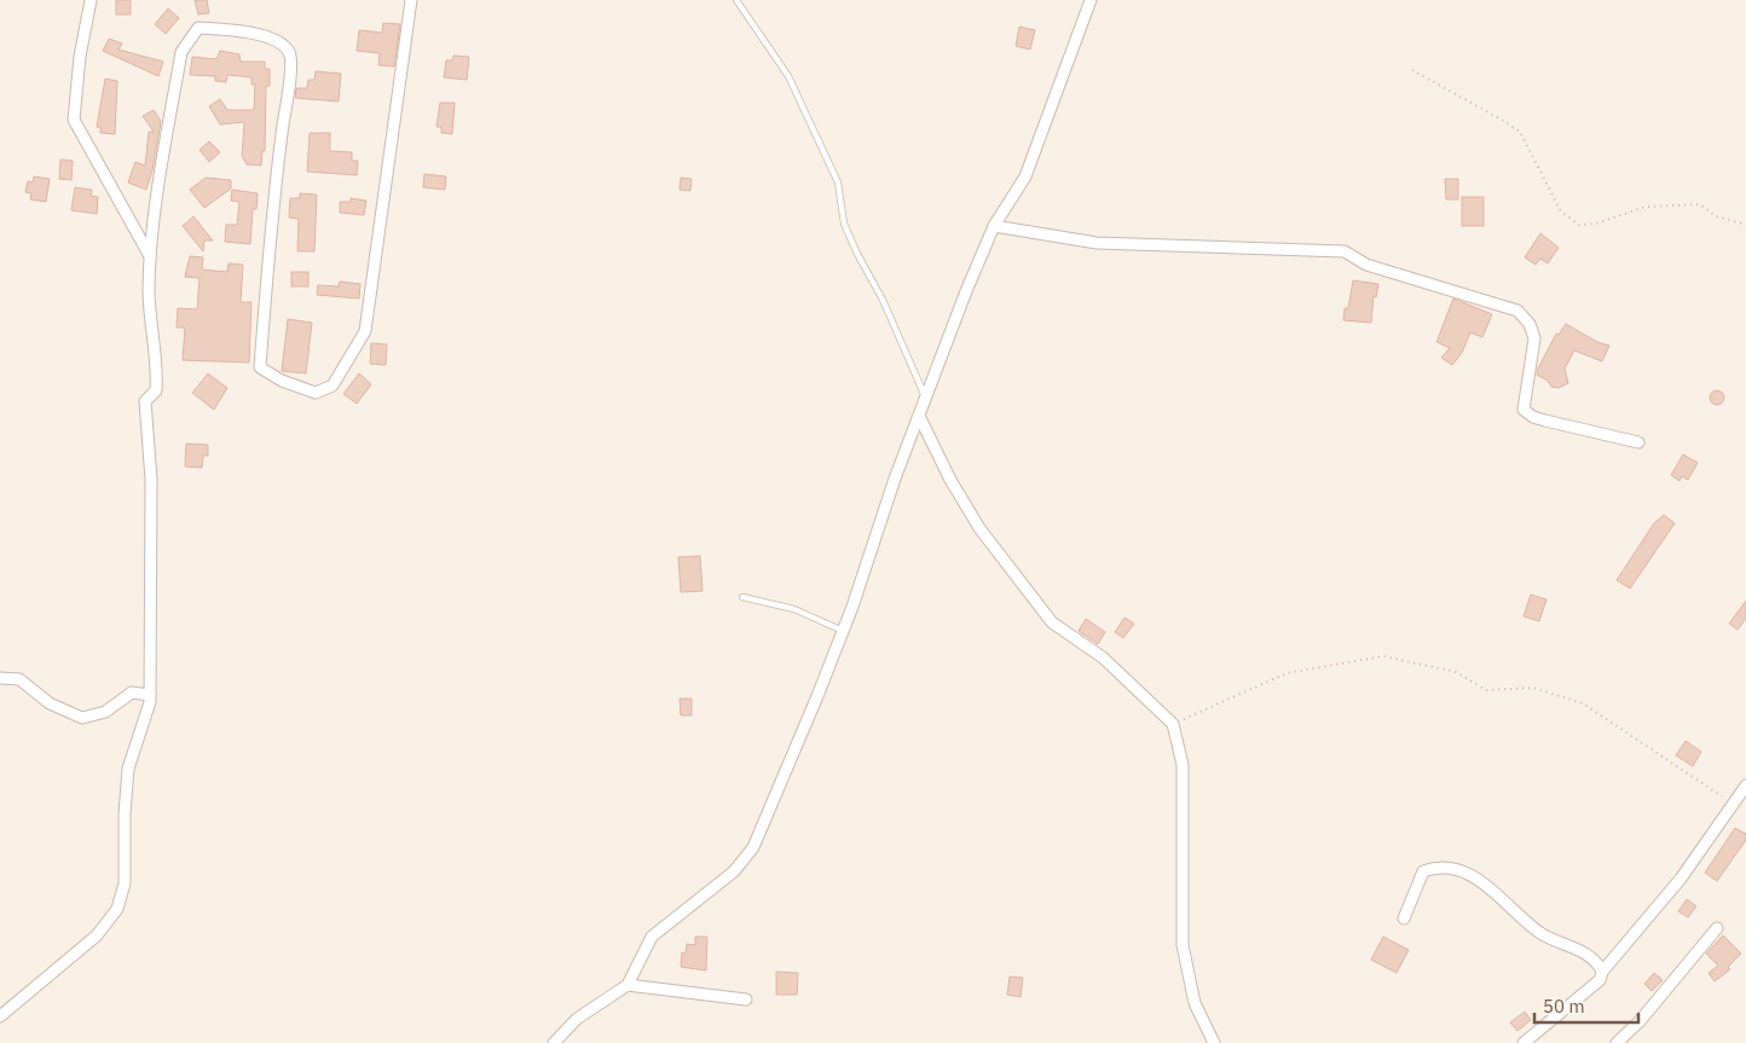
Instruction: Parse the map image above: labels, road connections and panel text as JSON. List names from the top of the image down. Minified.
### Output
{"scale_bar":"50 m"}
